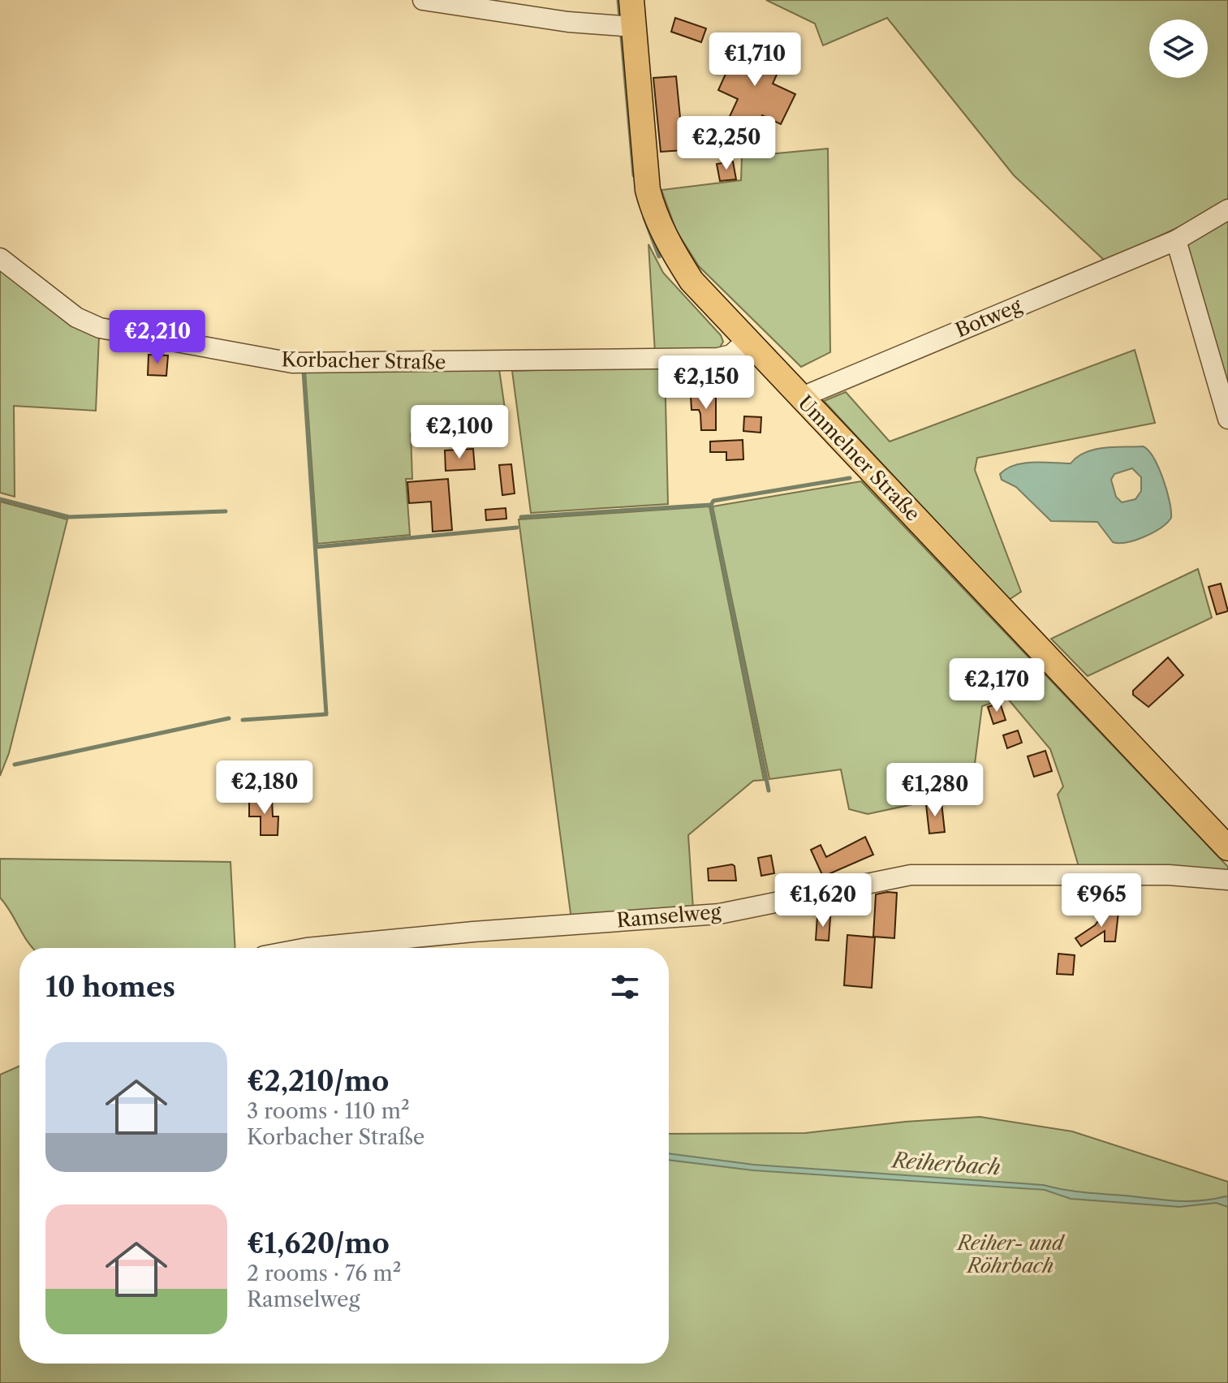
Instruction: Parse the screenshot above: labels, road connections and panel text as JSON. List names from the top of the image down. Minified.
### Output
{"streets":{"main road":["Ummelner Straße"],"street":["Botweg","Korbacher Straße","Ramselweg"]},"crossings":[["Botweg","Ummelner Straße"],["Korbacher Straße","Ummelner Straße"]],"water":["Reiherbach"],"parks":["Reiher- und Röhrbach"],"page":{"price":["€1,710","€2,250","€2,210","€2,150","€2,100","€2,170","€2,180","€1,280","€1,620","€965"],"heading":"10 homes","list":[{"name":"€2,210/mo","note":"3 rooms · 110 m² · Korbacher Straße"},{"name":"€1,620/mo","note":"2 rooms · 76 m² · Ramselweg"}]}}
